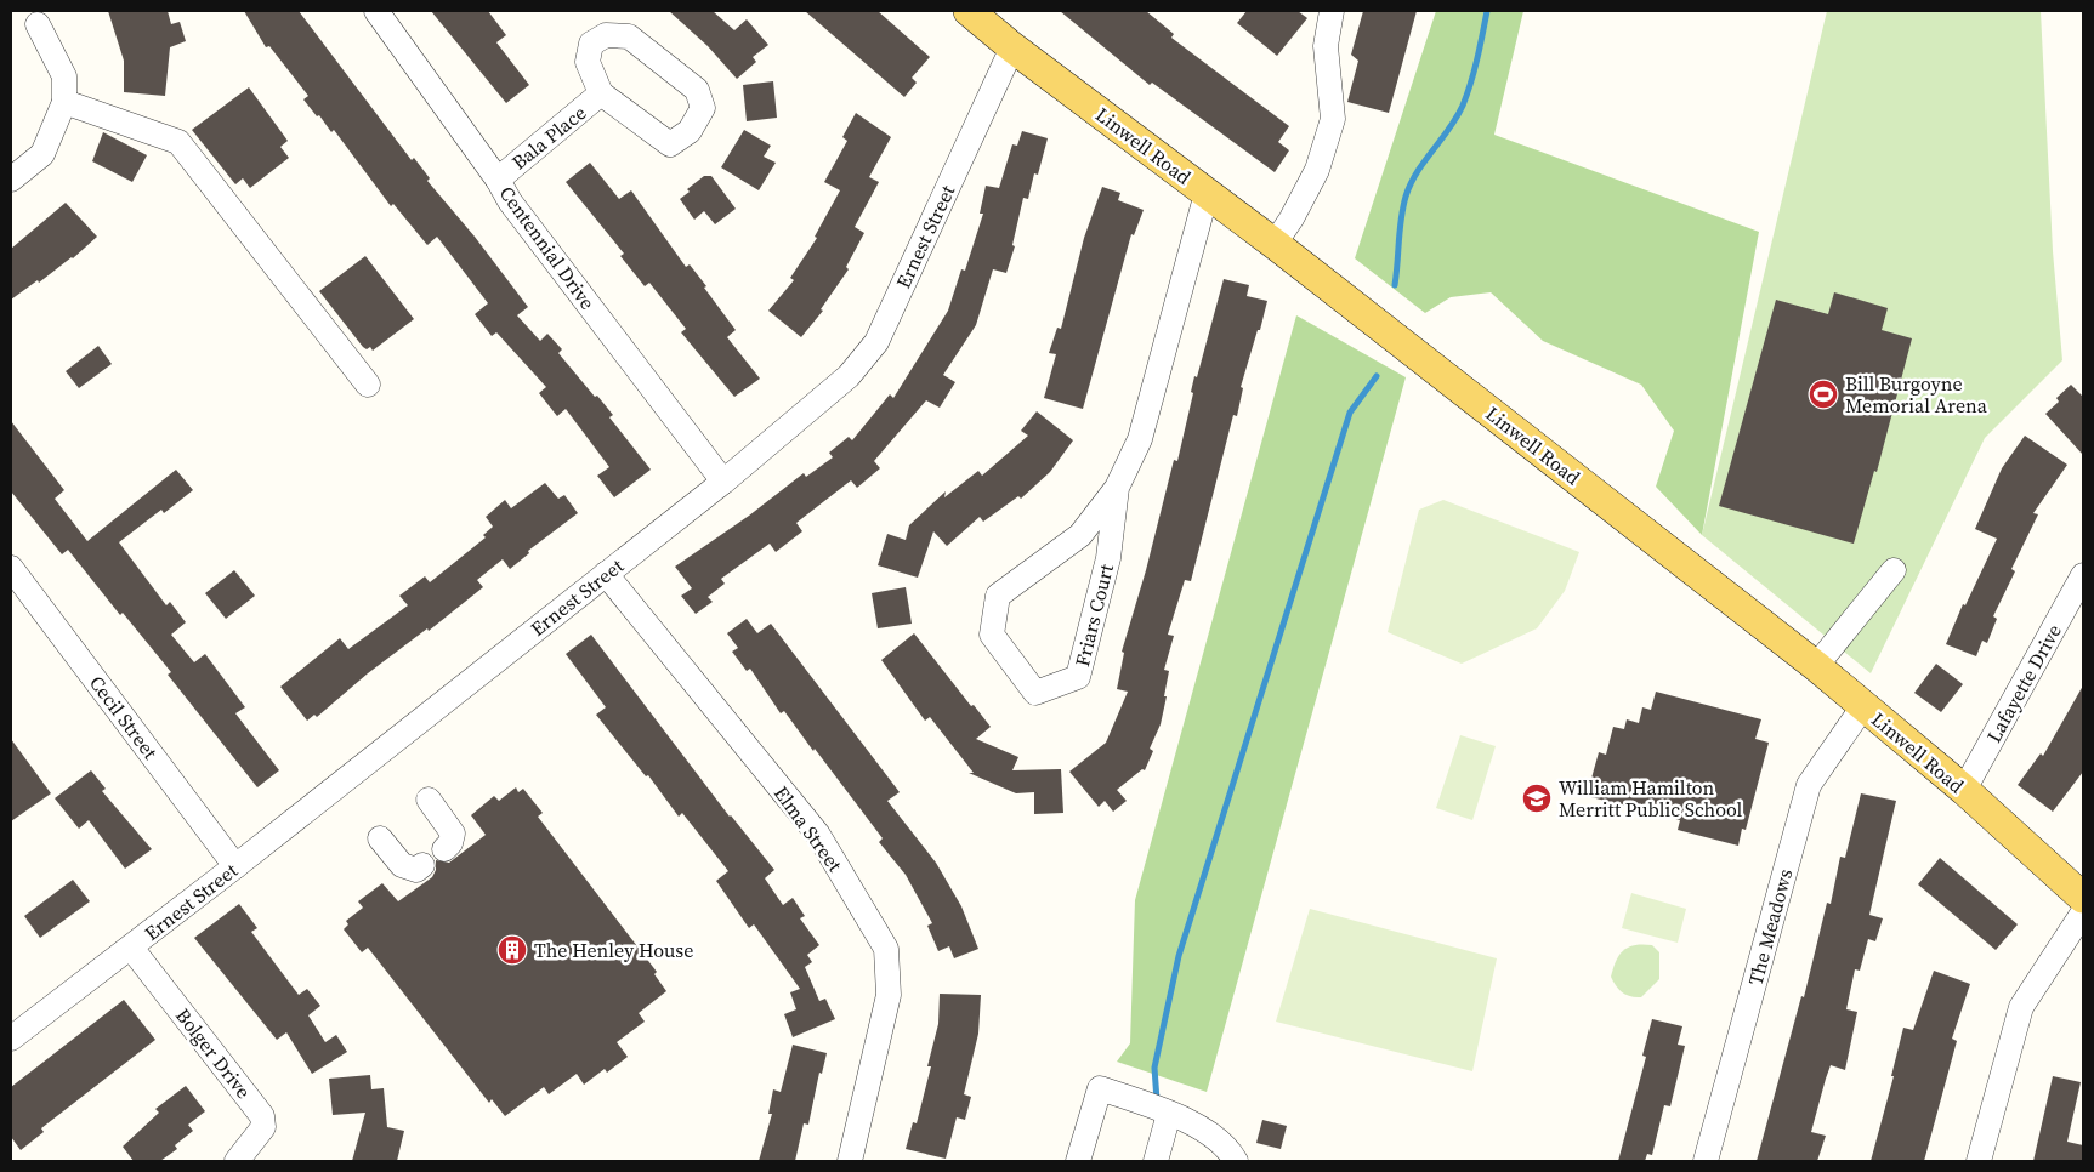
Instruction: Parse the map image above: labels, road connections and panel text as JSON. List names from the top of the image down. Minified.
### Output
{"streets":{"main road":["Linwell Road"],"street":["Bala Place","Ernest Street","Centennial Drive","Friars Court","Lafayette Drive","Cecil Street","Elma Street","The Meadows","Bolger Drive"]},"crossings":[["Bala Place","Centennial Drive"],["Linwell Road","Ernest Street"],["Linwell Road","Friars Court"],["Linwell Road","Lafayette Drive"],["Linwell Road","The Meadows"],["Ernest Street","Centennial Drive"],["Ernest Street","Cecil Street"],["Ernest Street","Elma Street"],["Ernest Street","Bolger Drive"]],"places":{"sports":["Bill Burgoyne Memorial Arena"],"school or university":["William Hamilton Merritt Public School"],"building":["The Henley House"]}}
